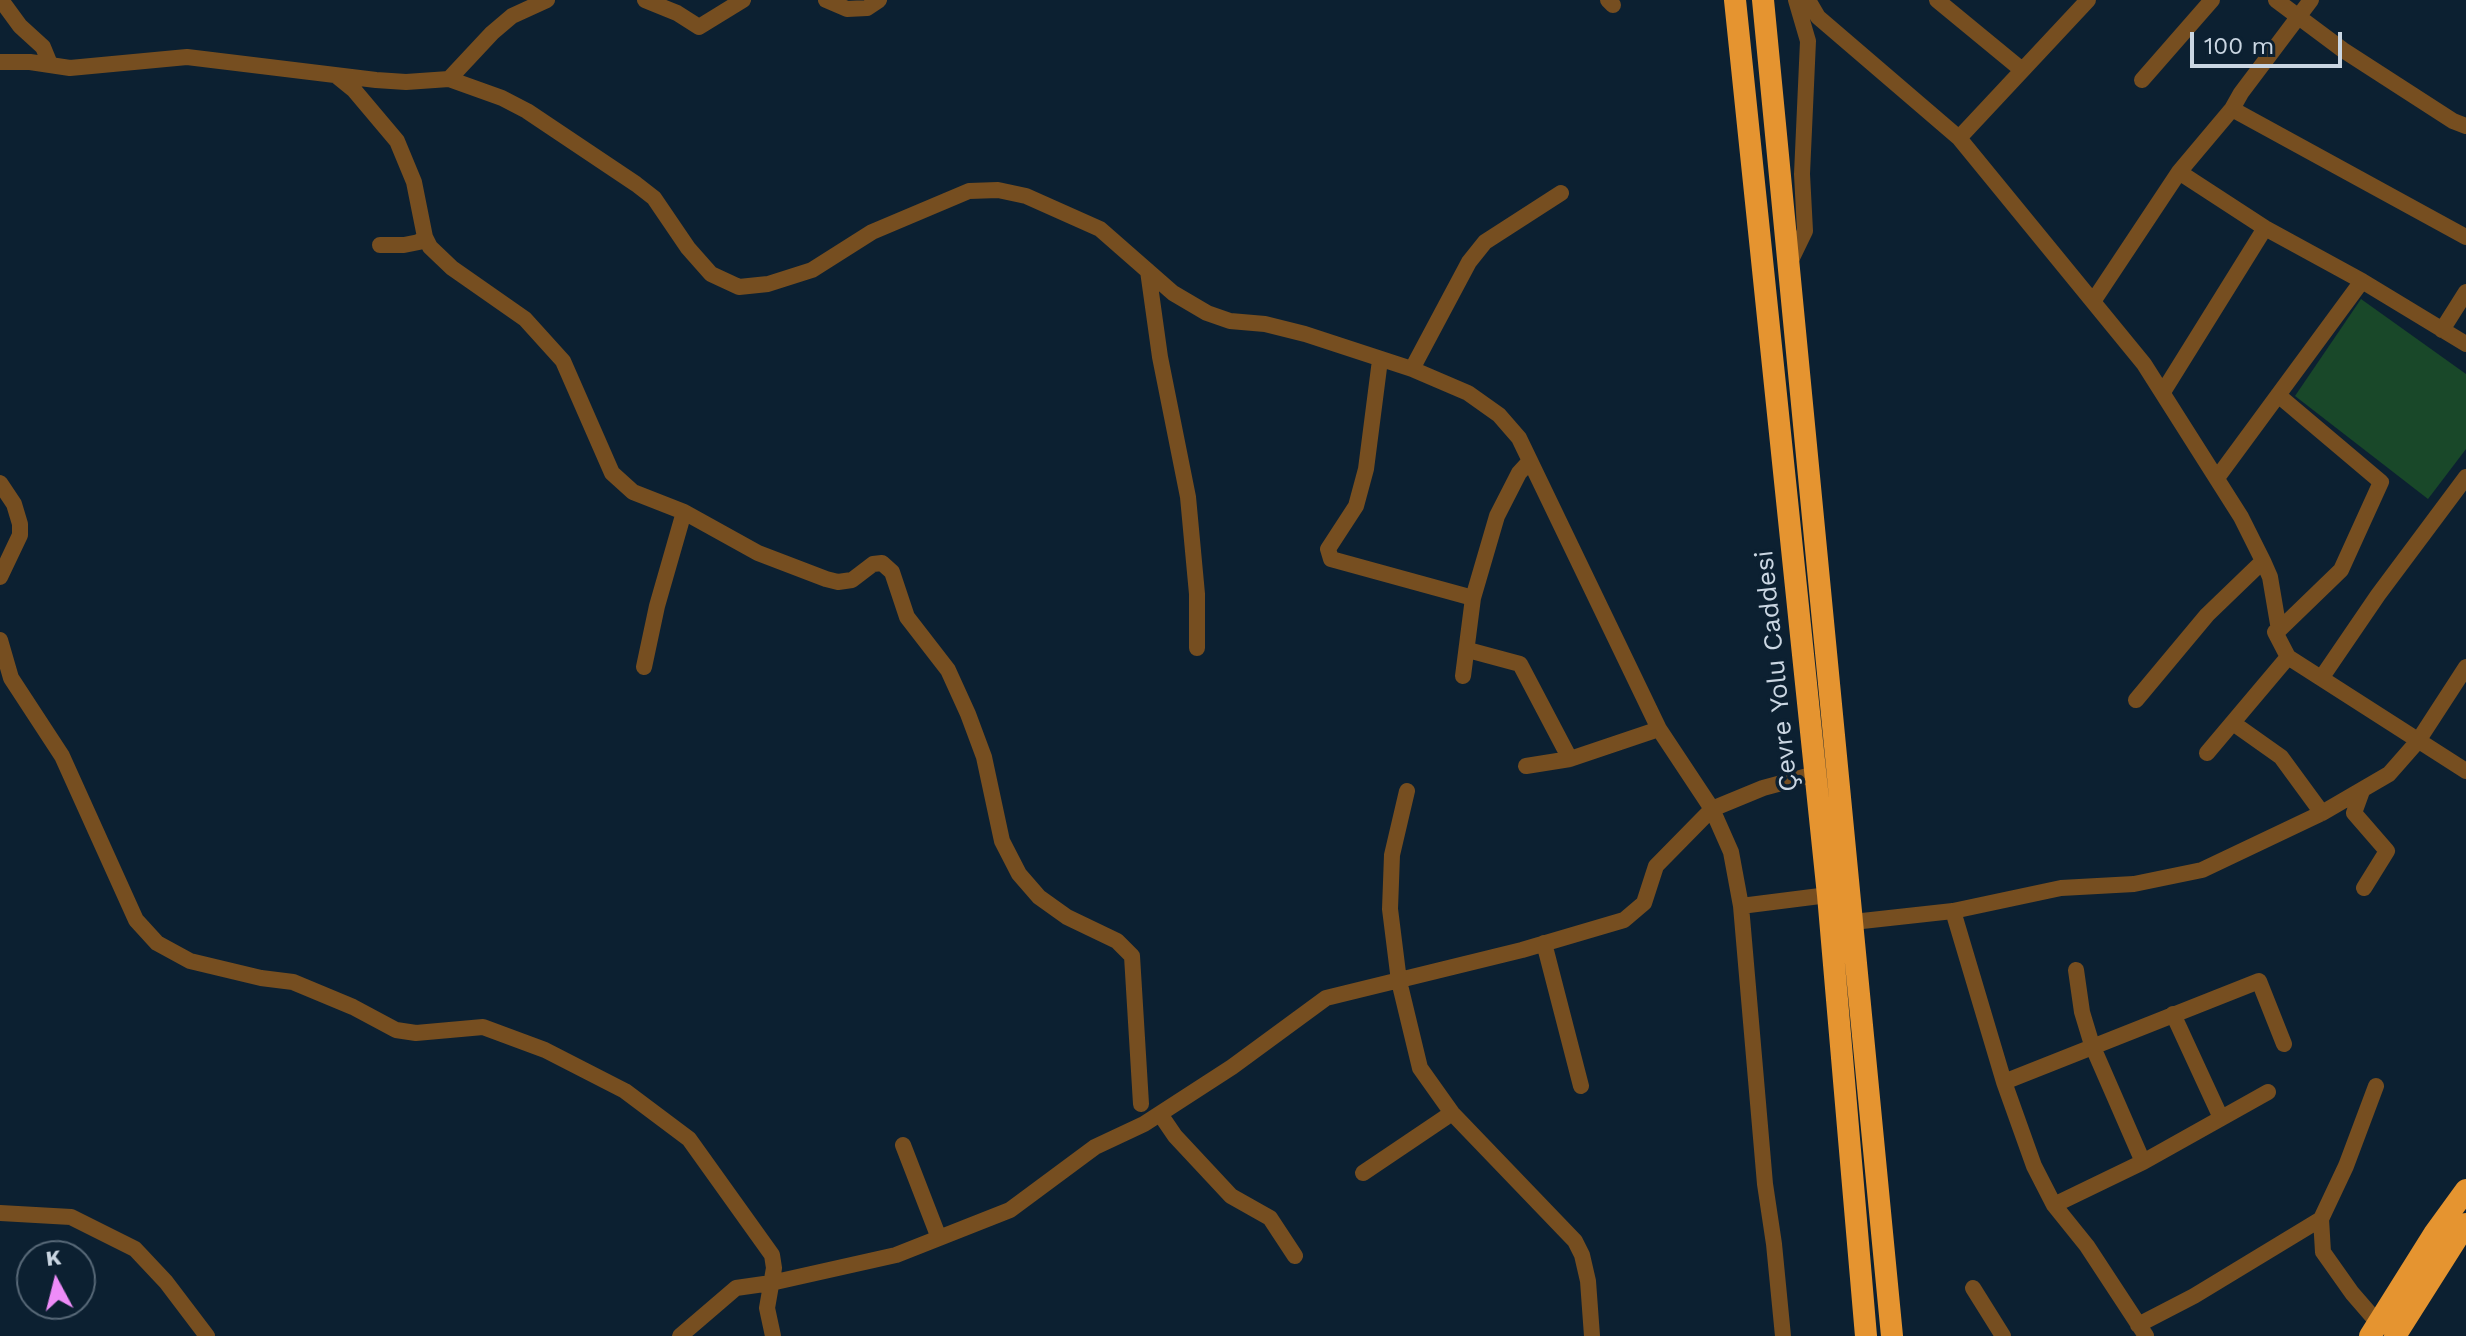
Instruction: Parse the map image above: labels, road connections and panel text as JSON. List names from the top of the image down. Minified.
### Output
{"streets":{"highway":["Çevre Yolu Caddesi"]},"scale_bar":"100 m","north":"top"}
